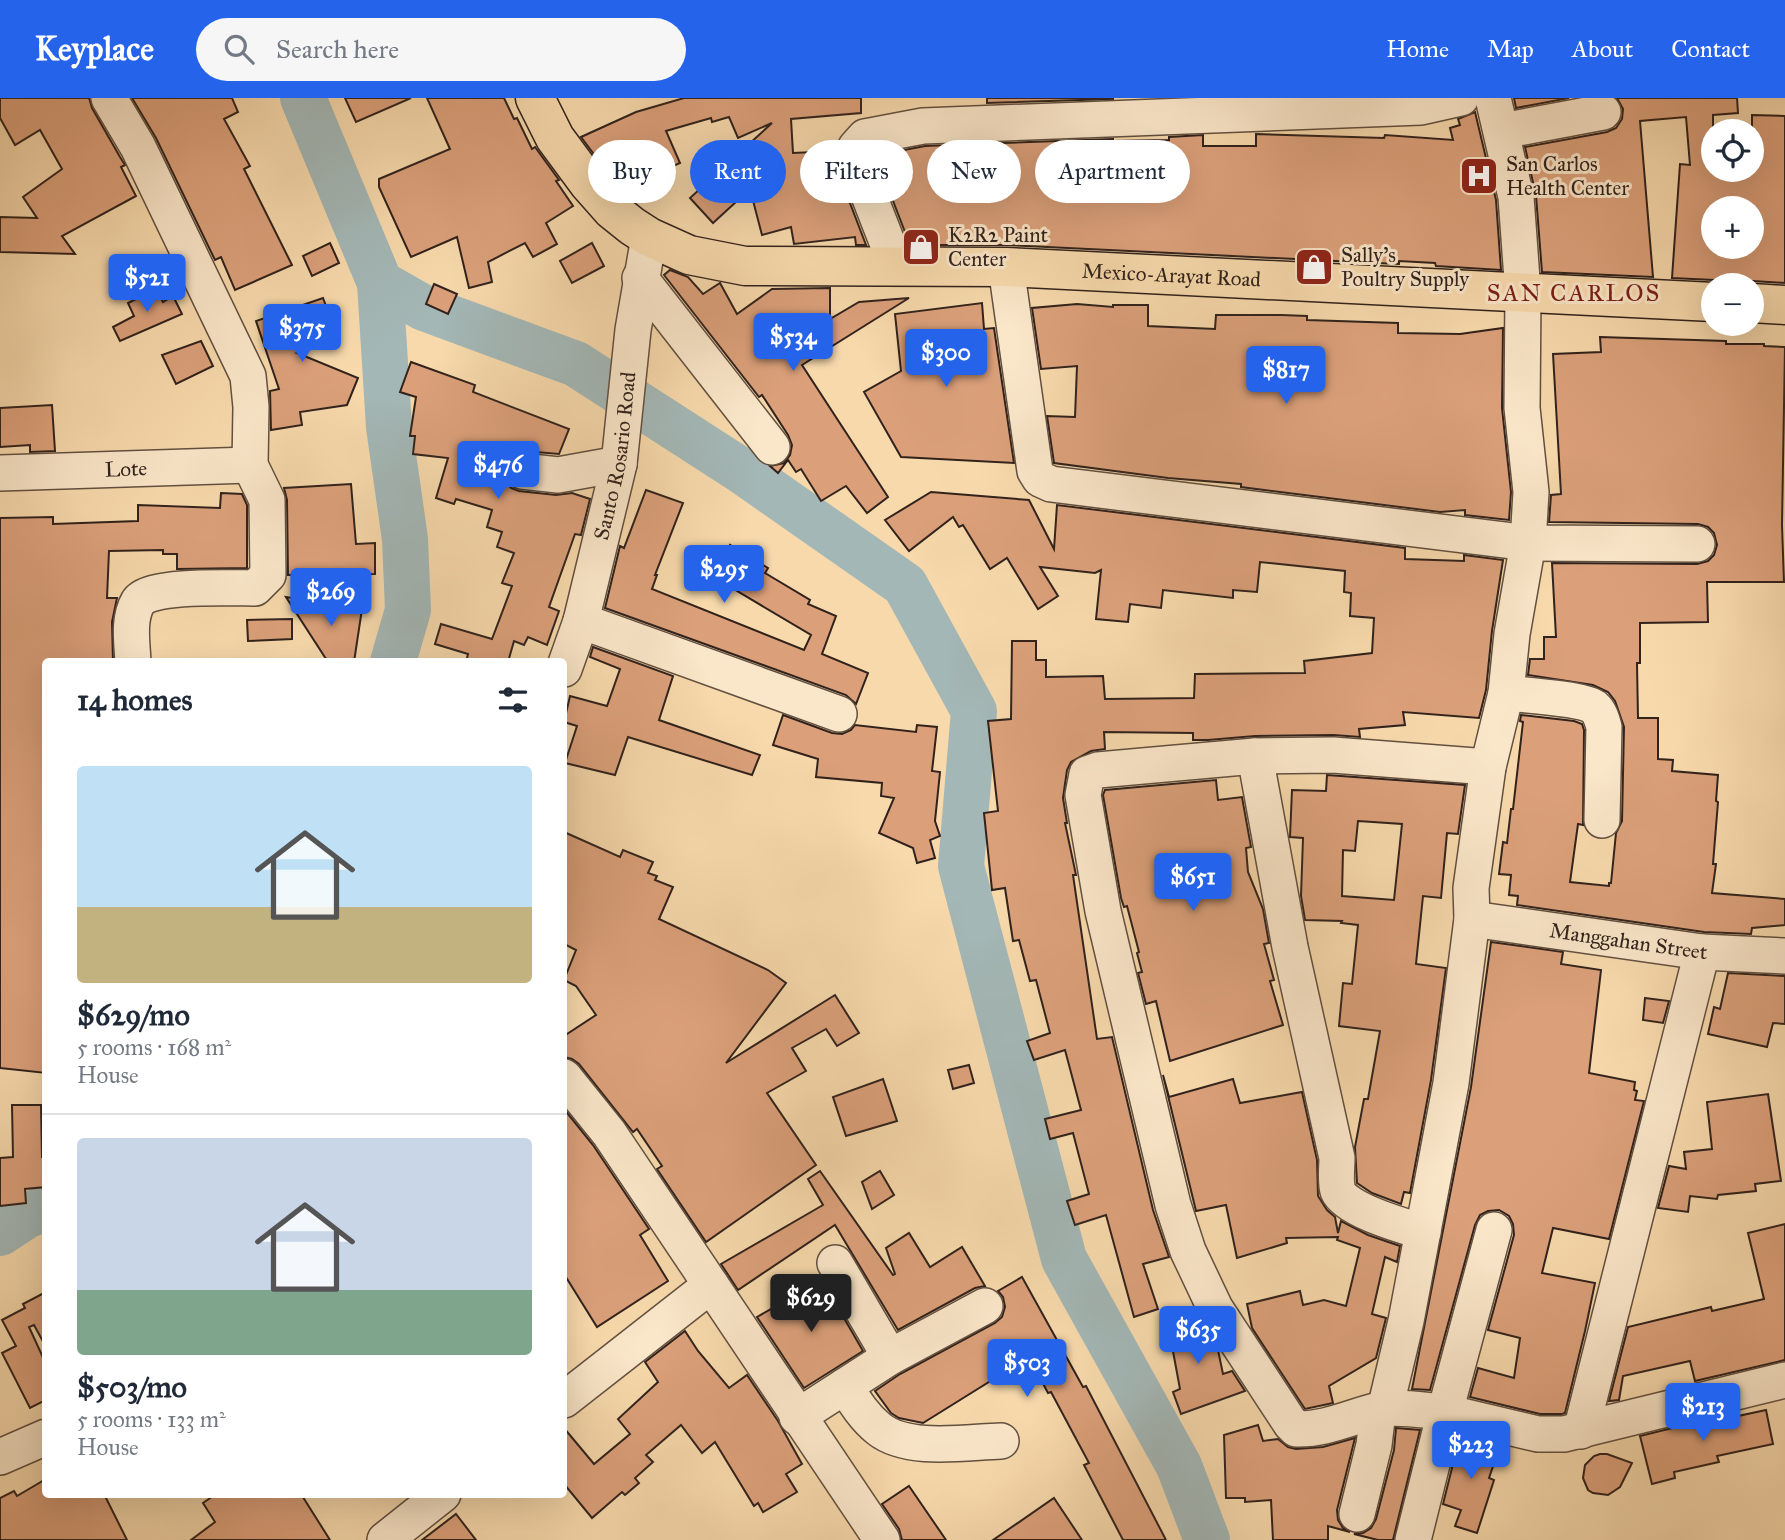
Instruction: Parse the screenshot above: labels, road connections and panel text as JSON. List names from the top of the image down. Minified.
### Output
{"streets":{"main road":["Mexico-Arayat Road"],"street":["Santo Rosario Road","Lote","Manggahan Street"]},"crossings":[["Mexico-Arayat Road","Santo Rosario Road"]],"districts":["SAN CARLOS"],"places":{"hospital":["San Carlos Health Center"],"shop":["K2R2 Paint Center","Sally's Poultry Supply"]},"page":{"header":"Keyplace","search":"Search here","nav":["Home","Map","About","Contact"],"map_buttons":["+","−"],"chip":["Buy","Rent","Filters","New","Apartment"],"price":["$521","$375","$534","$300","$817","$476","$295","$269","$651","$629","$635","$503","$213","$223"],"heading":"14 homes","list":[{"name":"$629/mo","note":"5 rooms · 168 m² · House"},{"name":"$503/mo","note":"5 rooms · 133 m² · House"}]}}
